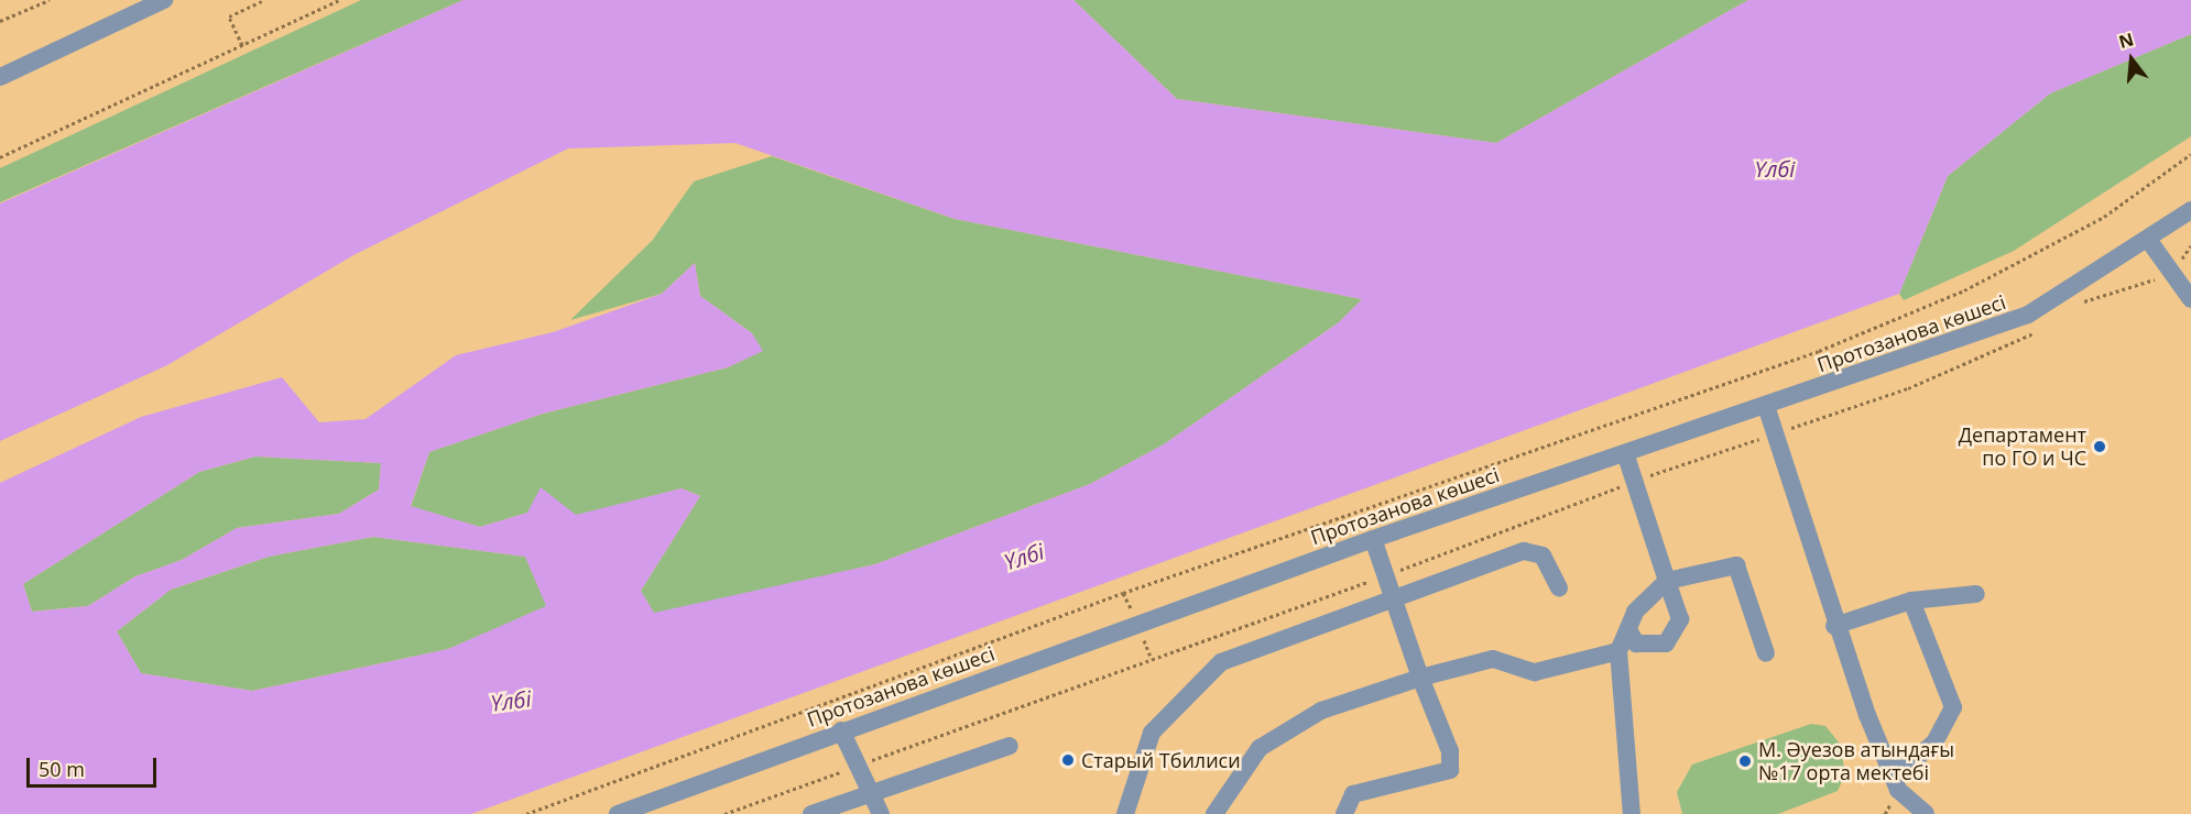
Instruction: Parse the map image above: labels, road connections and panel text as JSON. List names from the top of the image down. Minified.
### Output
{"streets":{"street":["Протозанова көшесі"]},"water":["Үлбі"],"places":["Департамент по ГО и ЧС","Старый Тбилиси","М. Әуезов атындағы №17 орта мектебі"],"scale_bar":"50 m","north":"top"}
